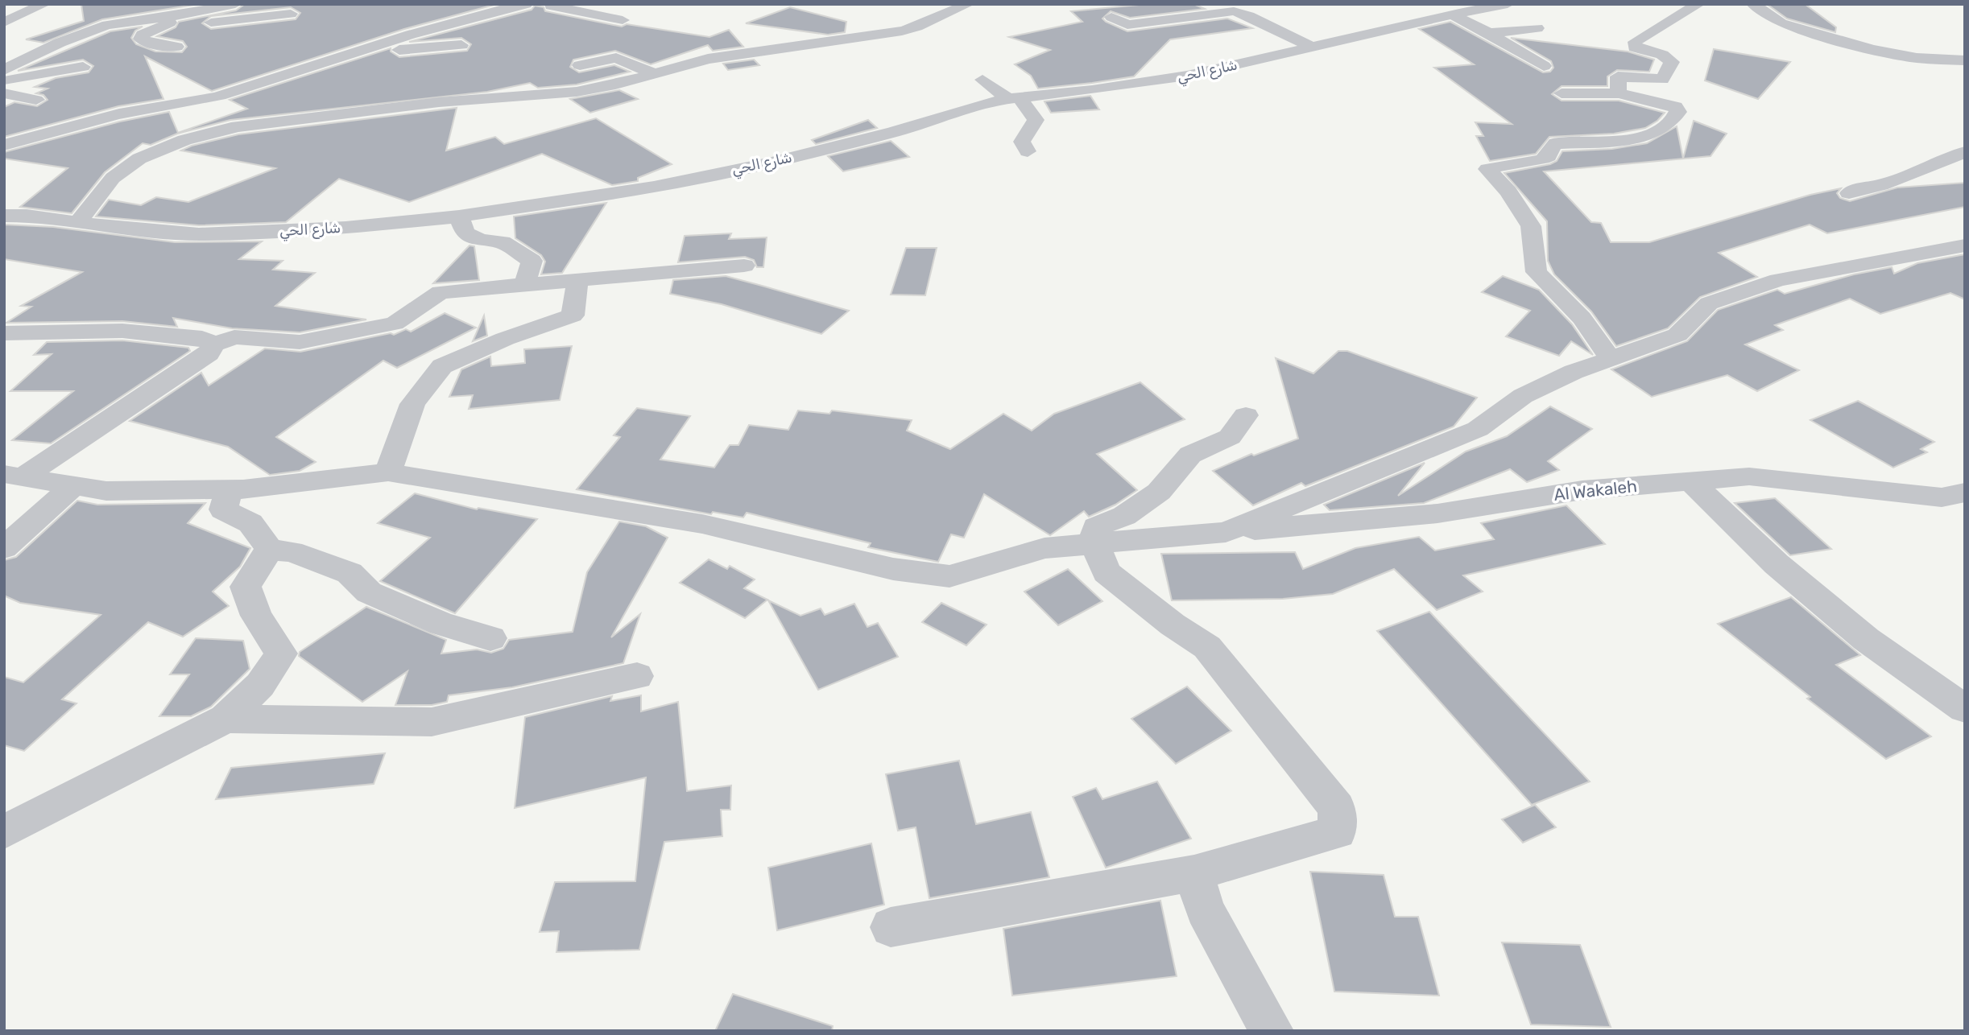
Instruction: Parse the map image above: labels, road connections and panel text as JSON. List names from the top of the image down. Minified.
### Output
{"streets":{"street":["شارع الحي","Al Wakaleh"]}}
